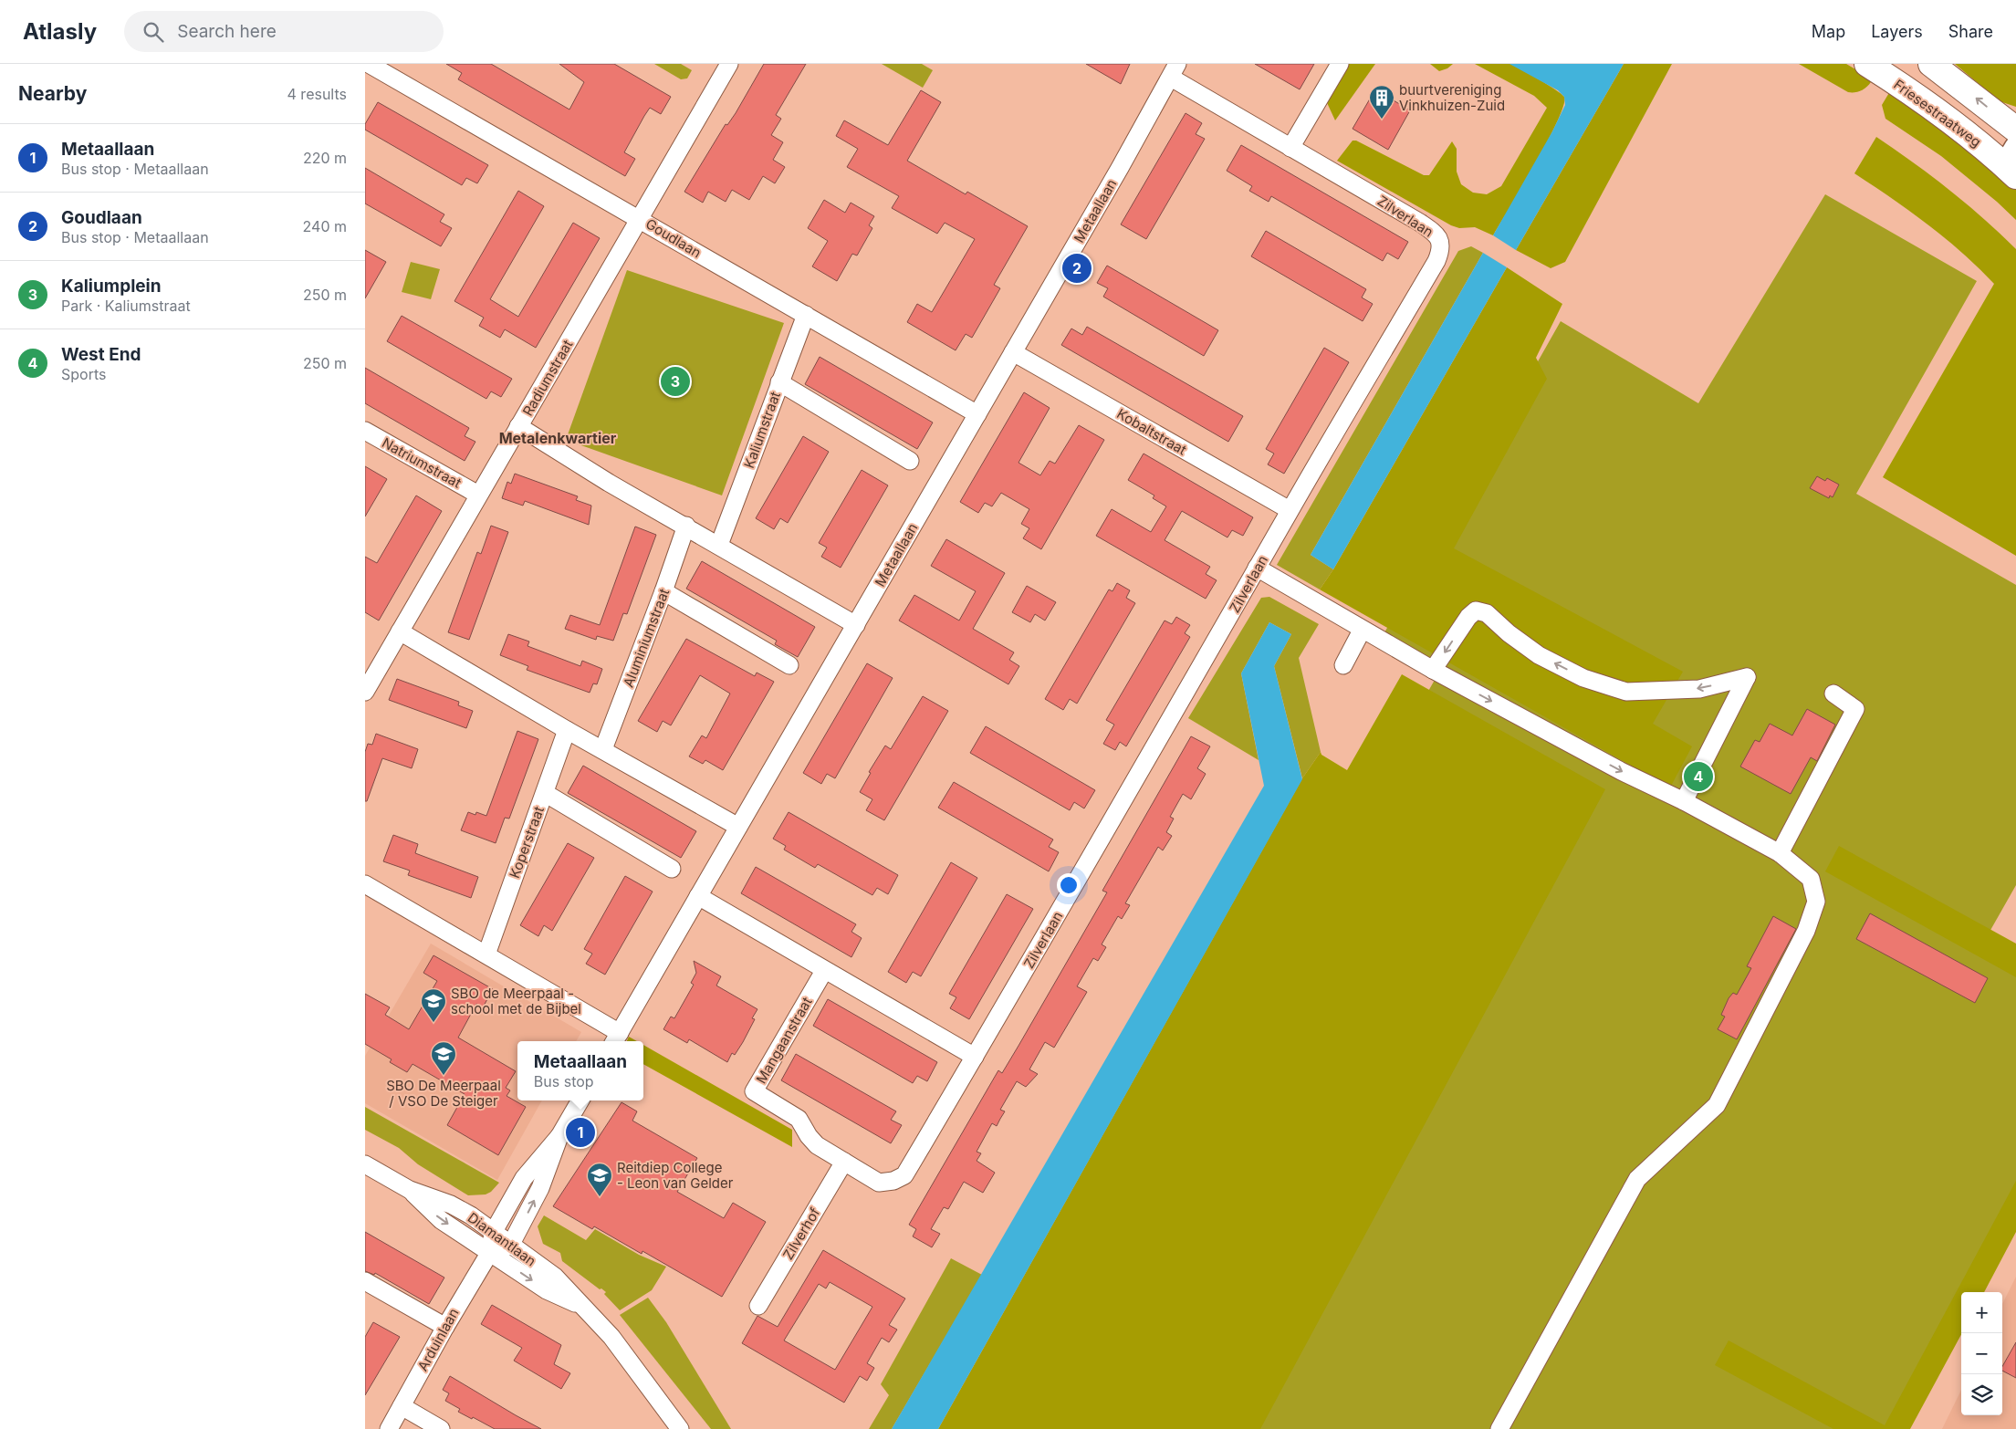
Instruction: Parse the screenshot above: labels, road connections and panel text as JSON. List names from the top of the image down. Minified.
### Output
{"streets":{"highway":["Friesestraatweg"],"street":["Metaallaan","Zilverlaan","Goudlaan","Radiumstraat","Kaliumstraat","Kobaltstraat","Natriumstraat","Aluminiumstraat","Koperstraat","Mangaanstraat","Zilverhof","Diamantlaan","Arduinlaan"]},"crossings":[["Metaallaan","Zilverlaan"],["Metaallaan","Goudlaan"],["Metaallaan","Kobaltstraat"],["Zilverlaan","Kobaltstraat"],["Zilverlaan","Mangaanstraat"],["Goudlaan","Radiumstraat"],["Goudlaan","Kaliumstraat"],["Radiumstraat","Natriumstraat"],["Mangaanstraat","Zilverhof"],["Diamantlaan","Arduinlaan"]],"districts":["Metalenkwartier"],"places":{"building":["buurtvereniging Vinkhuizen-Zuid"],"school or university":["SBO de Meerpaal - school met de Bijbel","SBO De Meerpaal / VSO De Steiger","Reitdiep College - Leon van Gelder"]},"page":{"header":"Atlasly","search":"Search here","nav":["Map","Layers","Share"],"heading":["Nearby","4 results"],"list":[{"mark":"1","name":"Metaallaan","note":"Bus stop · Metaallaan","value":"220 m"},{"mark":"2","name":"Goudlaan","note":"Bus stop · Metaallaan","value":"240 m"},{"mark":"3","name":"Kaliumplein","note":"Park · Kaliumstraat","value":"250 m"},{"mark":"4","name":"West End","note":"Sports","value":"250 m"}],"pins":["2","3","4","1"],"popup":["Metaallaan","Bus stop"],"map_buttons":["+","−"]}}
